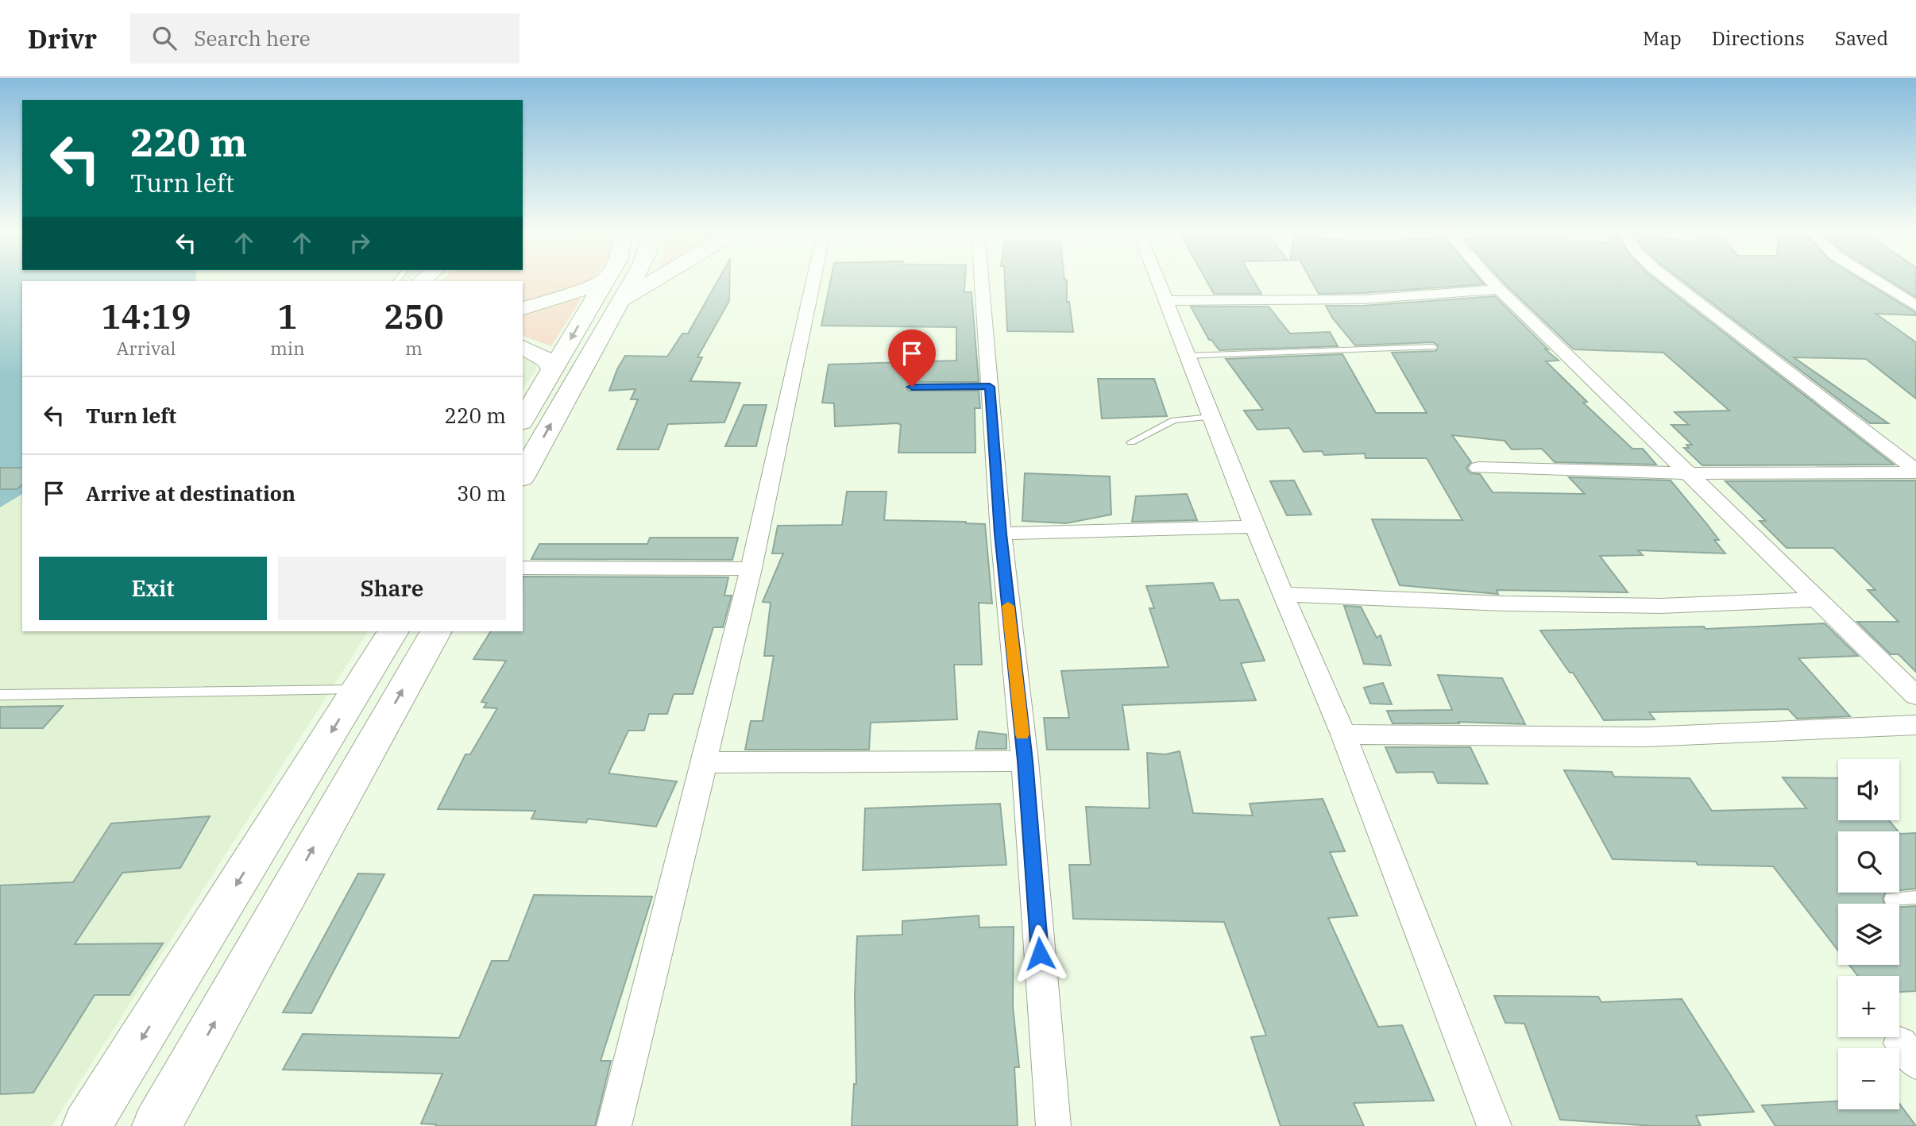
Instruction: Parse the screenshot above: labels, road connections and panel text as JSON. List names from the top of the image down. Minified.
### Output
{"page":{"header":"Drivr","search":"Search here","nav":["Map","Directions","Saved"],"turn":["220 m","Turn left"],"eta":["14:19","Arrival","1","min","250","m"],"list":[{"name":"Turn left","value":"220 m"},{"name":"Arrive at destination","value":"30 m"}],"buttons":["Exit","Share"],"map_buttons":["+","−"]}}
